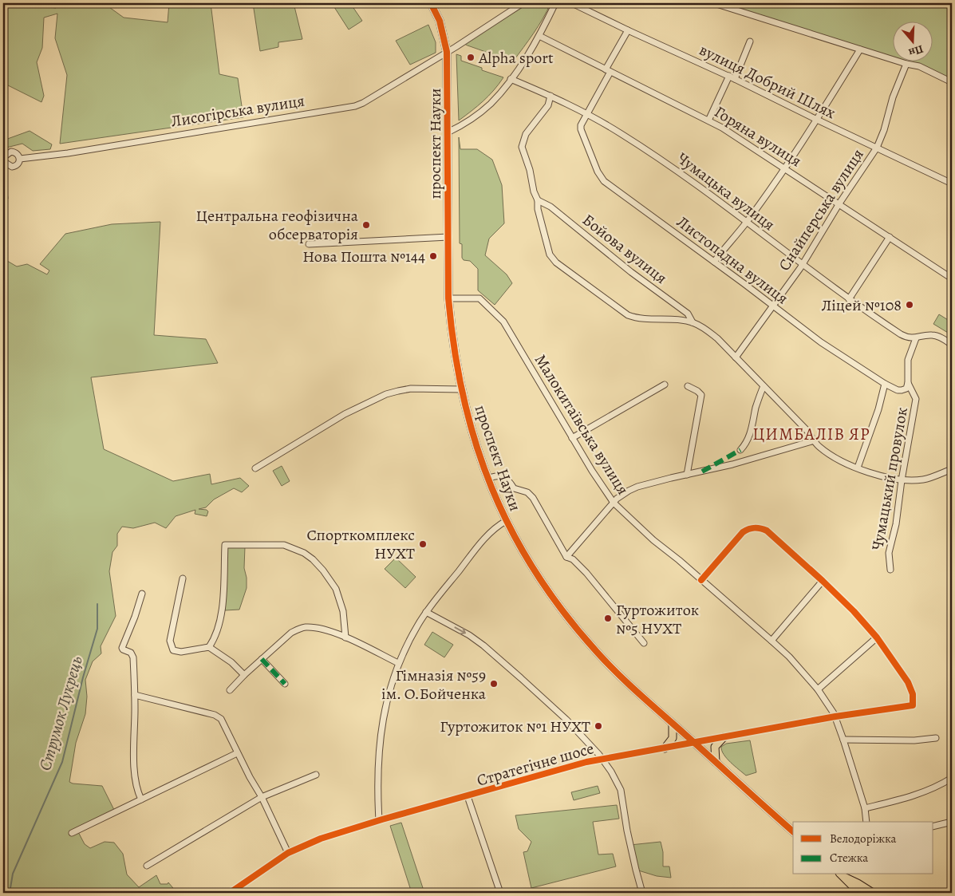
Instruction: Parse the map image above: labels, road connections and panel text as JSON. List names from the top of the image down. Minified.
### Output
{"streets":{"main road":["проспект Науки"],"street":["вулиця Добрий Шлях","Лисогірська вулиця","Горяна вулиця","Чумацька вулиця","Снайперська вулиця","Бойова вулиця","Листопадна вулиця","Малокитаївська вулиця","Чумацький провулок","Стратегічне шосе"]},"crossings":[["вулиця Добрий Шлях","Снайперська вулиця"],["вулиця Добрий Шлях","Листопадна вулиця"],["Лисогірська вулиця","проспект Науки"],["Горяна вулиця","Снайперська вулиця"],["Горяна вулиця","Листопадна вулиця"],["проспект Науки","Малокитаївська вулиця"],["проспект Науки","Стратегічне шосе"],["Чумацька вулиця","Снайперська вулиця"],["Чумацька вулиця","Листопадна вулиця"],["Чумацька вулиця","Чумацький провулок"],["Снайперська вулиця","Листопадна вулиця"],["Листопадна вулиця","Чумацький провулок"],["Малокитаївська вулиця","Стратегічне шосе"]],"districts":["ЦИМБАЛІВ ЯР"],"water":["Струмок Лукрець"],"places":["Alpha sport","Центральна геофізична обсерваторія","Нова Пошта №144","Ліцей №108","Спорткомплекс НУХТ","Гуртожиток №5 НУХТ","Гімназія №59 ім. О.Бойченка","Гуртожиток №1 НУХТ"],"legend":["Велодоріжка","Стежка"],"north":"bottom"}
